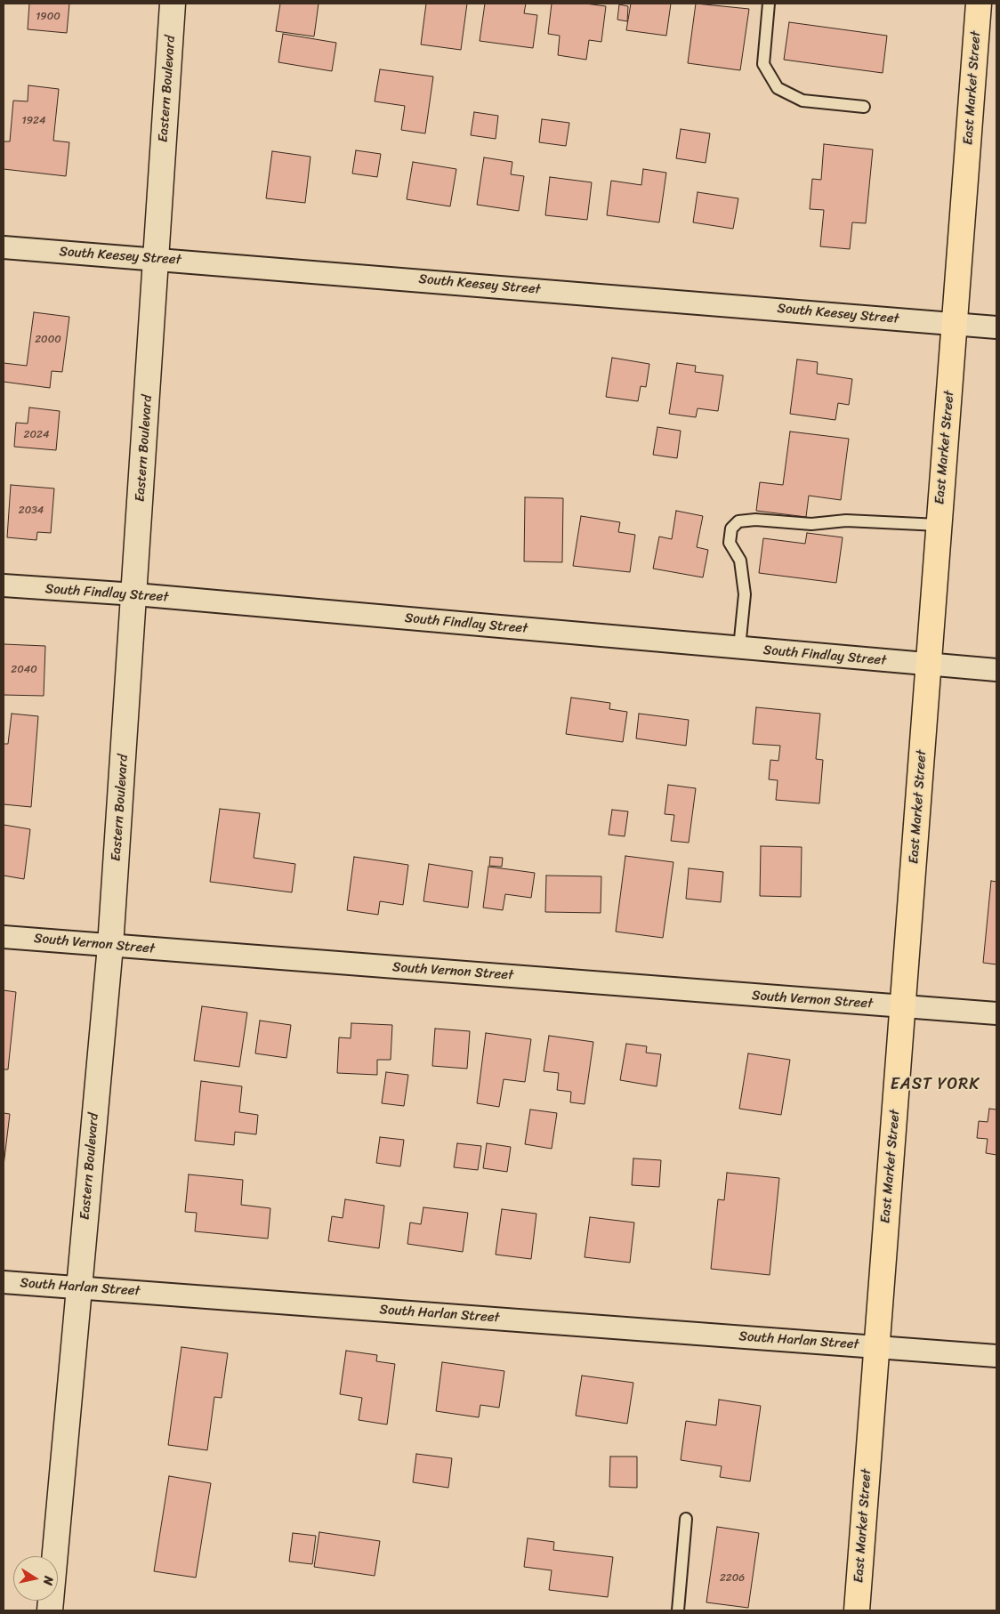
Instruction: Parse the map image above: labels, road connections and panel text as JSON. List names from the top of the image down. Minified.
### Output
{"streets":{"main road":["East Market Street"],"street":["Eastern Boulevard","South Keesey Street","South Findlay Street","South Vernon Street","South Harlan Street"]},"crossings":[["East Market Street","South Keesey Street"],["East Market Street","South Findlay Street"],["East Market Street","South Vernon Street"],["East Market Street","South Harlan Street"],["Eastern Boulevard","South Keesey Street"],["Eastern Boulevard","South Findlay Street"],["Eastern Boulevard","South Vernon Street"],["Eastern Boulevard","South Harlan Street"]],"districts":["EAST YORK"],"house_numbers":["1900","1924","2000","2024","2034","2040","2206"],"north":"right"}
